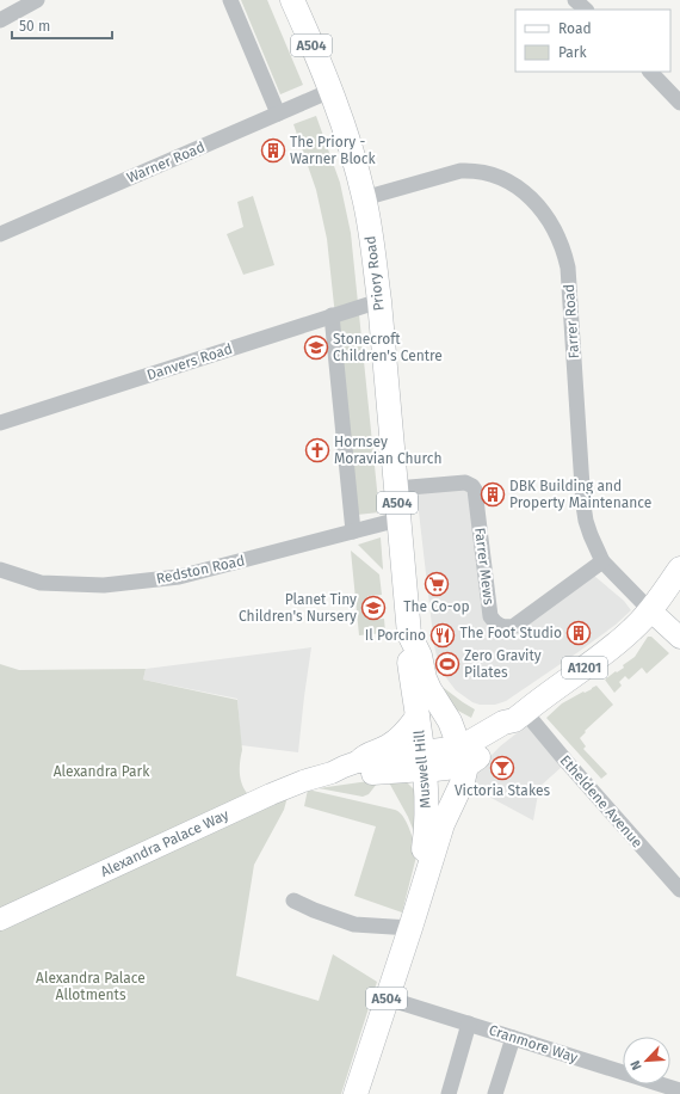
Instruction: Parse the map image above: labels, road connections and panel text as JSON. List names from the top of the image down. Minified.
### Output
{"streets":{"main road":["A504","Priory Road","A1201","Muswell Hill"],"street":["Warner Road","Farrer Road","Danvers Road","Farrer Mews","Redston Road","Etheldene Avenue","Alexandra Palace Way","Cranmore Way"]},"crossings":[["Warner Road","Priory Road"],["Priory Road","Farrer Road"],["Priory Road","Danvers Road"],["Priory Road","Farrer Mews"],["Priory Road","Redston Road"],["Priory Road","A1201"],["Priory Road","Muswell Hill"],["Farrer Road","Farrer Mews"],["Farrer Road","A1201"],["A1201","Muswell Hill"],["A1201","Etheldene Avenue"],["Muswell Hill","Alexandra Palace Way"],["Muswell Hill","Cranmore Way"]],"parks":["Alexandra Park","Alexandra Palace Allotments"],"places":{"building":["The Priory - Warner Block","DBK Building and Property Maintenance","The Foot Studio"],"school or university":["Stonecroft Children's Centre","Planet Tiny Children's Nursery"],"church":["Hornsey Moravian Church"],"supermarket":["The Co-op"],"restaurant":["Il Porcino"],"sports":["Zero Gravity Pilates"],"bar":["Victoria Stakes"]},"legend":["Road","Park"],"scale_bar":"50 m","north":"bottom left"}
